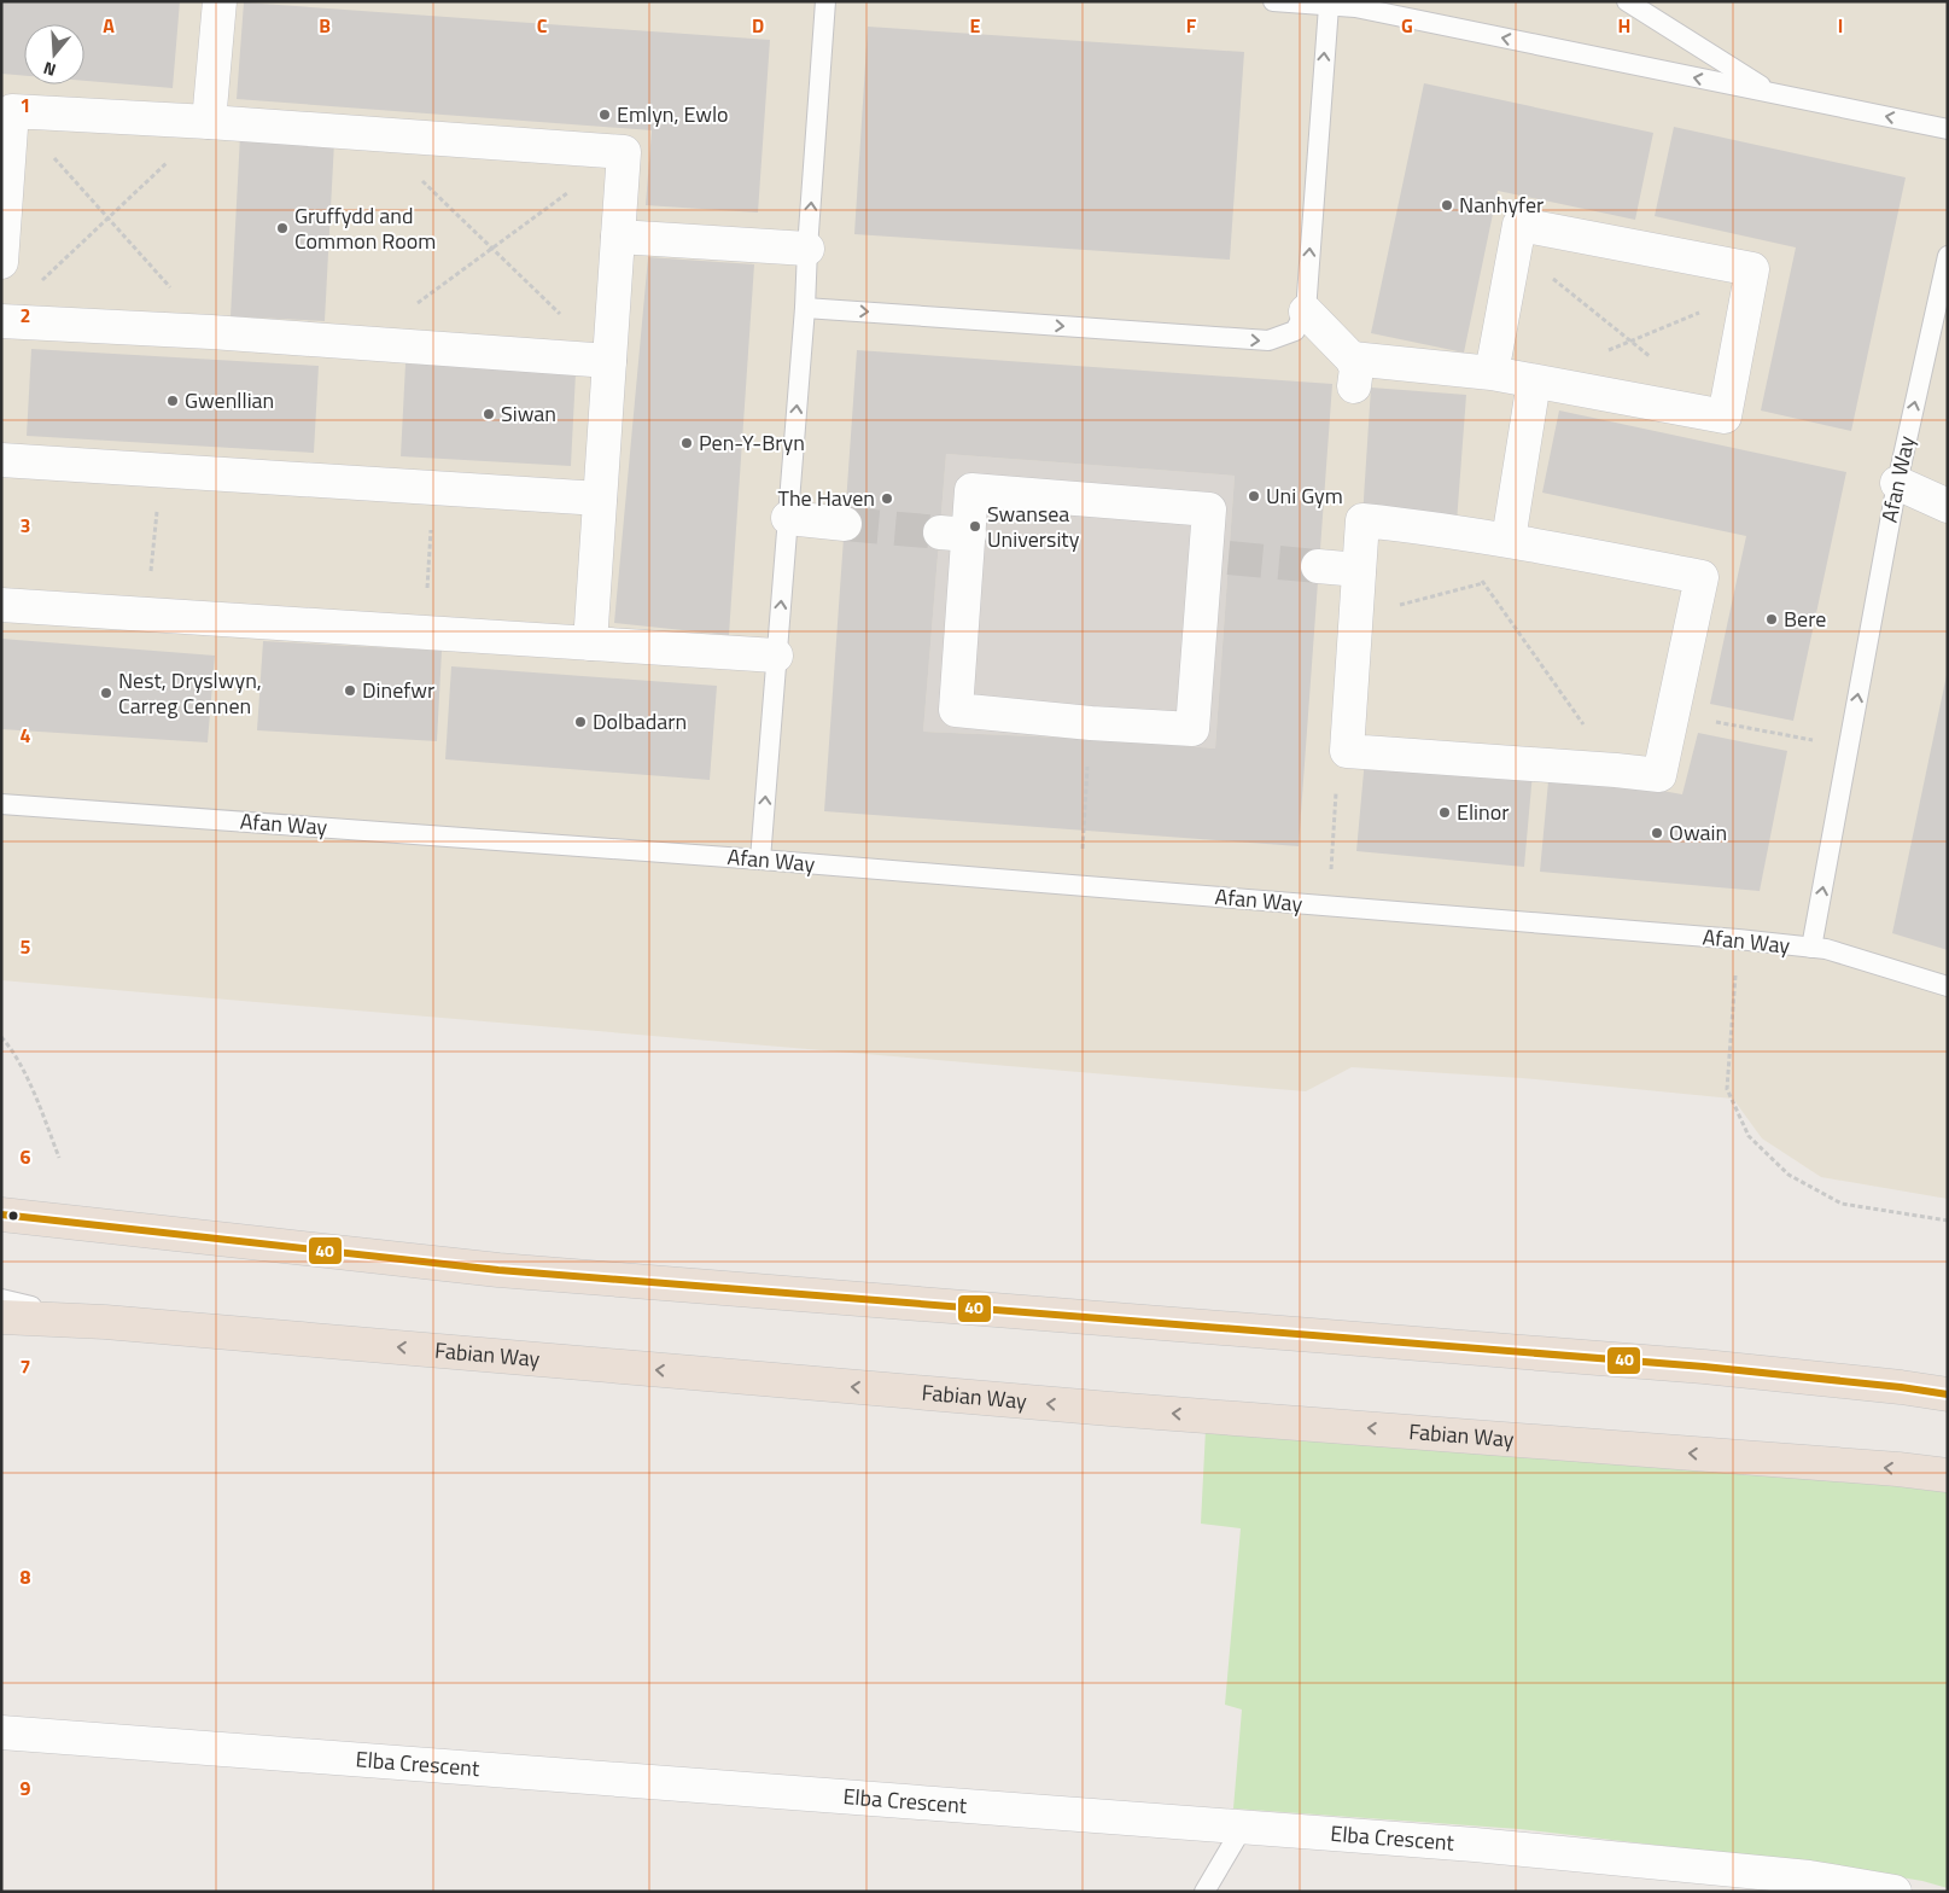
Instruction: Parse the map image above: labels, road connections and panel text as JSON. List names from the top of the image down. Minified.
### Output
{"streets":{"highway":["Fabian Way"],"street":["Elba Crescent"],"lane":["Afan Way"]},"places":["Emlyn, Ewlo","Nanhyfer","Gruffydd and Common Room","Gwenllian","Siwan","Pen-Y-Bryn","Uni Gym","The Haven","Swansea University","Bere","Dinefwr","Nest, Dryslwyn, Carreg Cennen","Dolbadarn","Elinor","Owain"],"lines":["transit line 40"],"north":"bottom","grid":{"columns":["A","B","C","D","E","F","G","H","I"],"rows":["1","2","3","4","5","6","7","8","9"]}}
